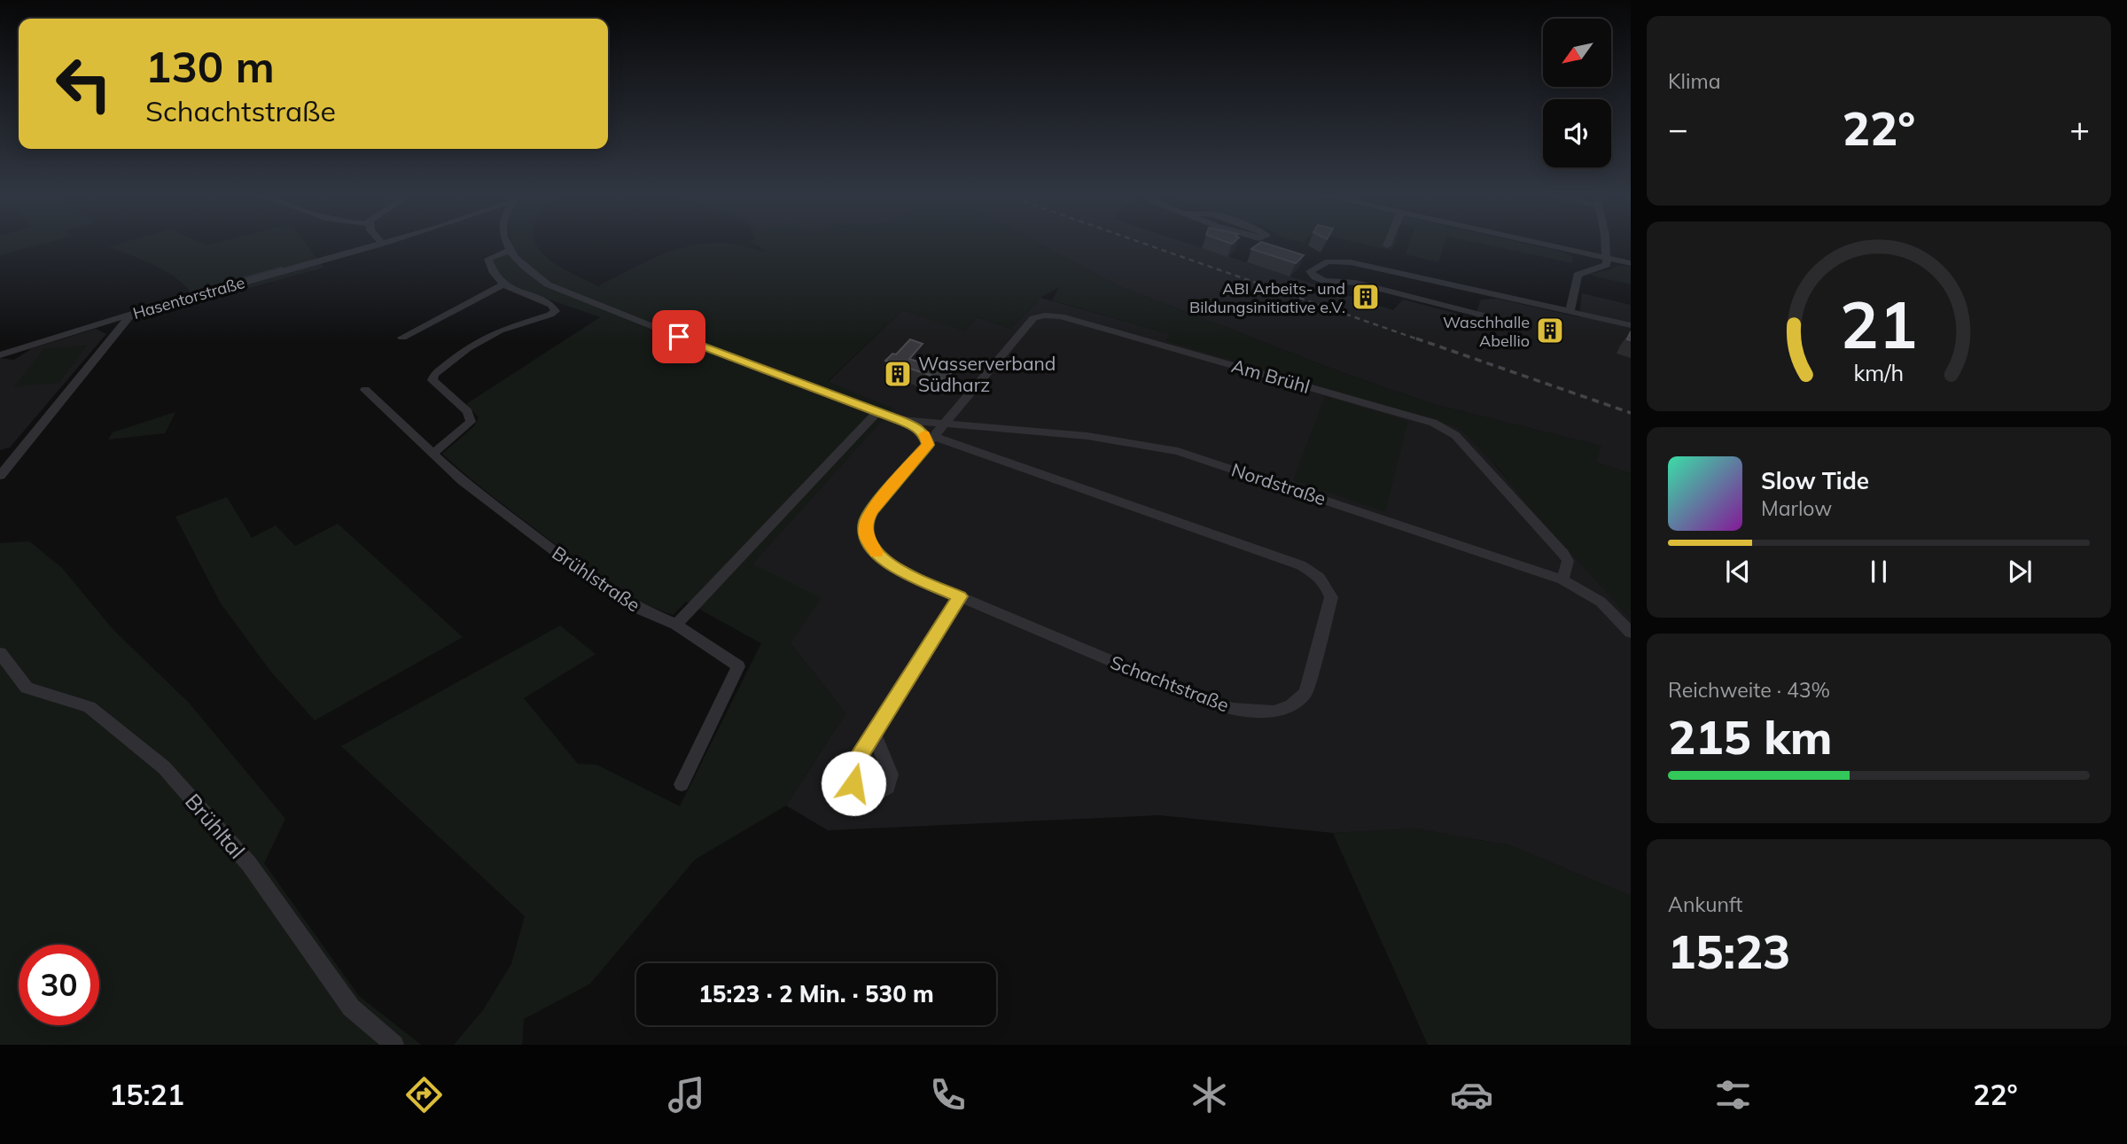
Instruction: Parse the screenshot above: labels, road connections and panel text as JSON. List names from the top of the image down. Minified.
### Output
{"streets":{"street":["Hasentorstraße","Am Brühl","Nordstraße","Brühlstraße","Schachtstraße","Brühltal"]},"crossings":[["Am Brühl","Nordstraße"],["Am Brühl","Schachtstraße"],["Nordstraße","Schachtstraße"]],"places":{"building":["ABI Arbeits- und Bildungsinitiative e.V.","Waschhalle Abellio","Wasserverband Südharz"]},"north":"bottom left","page":{"tile":["Klima",["Reichweite · 43%","215 km"],["Ankunft","15:23"]],"turn":["130 m","Schachtstraße"],"heat":["−","22°","+"],"song":["Slow Tide","Marlow"],"limit":"30","trip":"15:23 · 2 Min. · 530 m","tabs":["15:21","22°"],"gauge":["21","km/h"]}}
